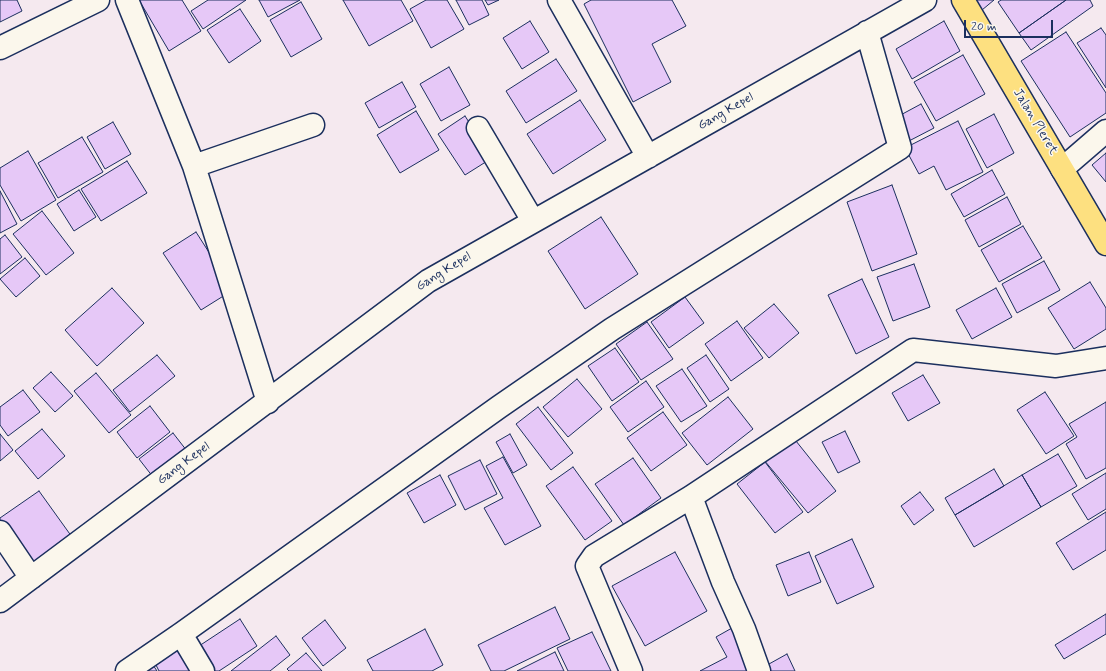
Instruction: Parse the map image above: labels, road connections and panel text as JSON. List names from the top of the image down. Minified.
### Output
{"streets":{"main road":["Jalan Pleret"],"street":["Gang Kepel"]},"scale_bar":"20 m"}
